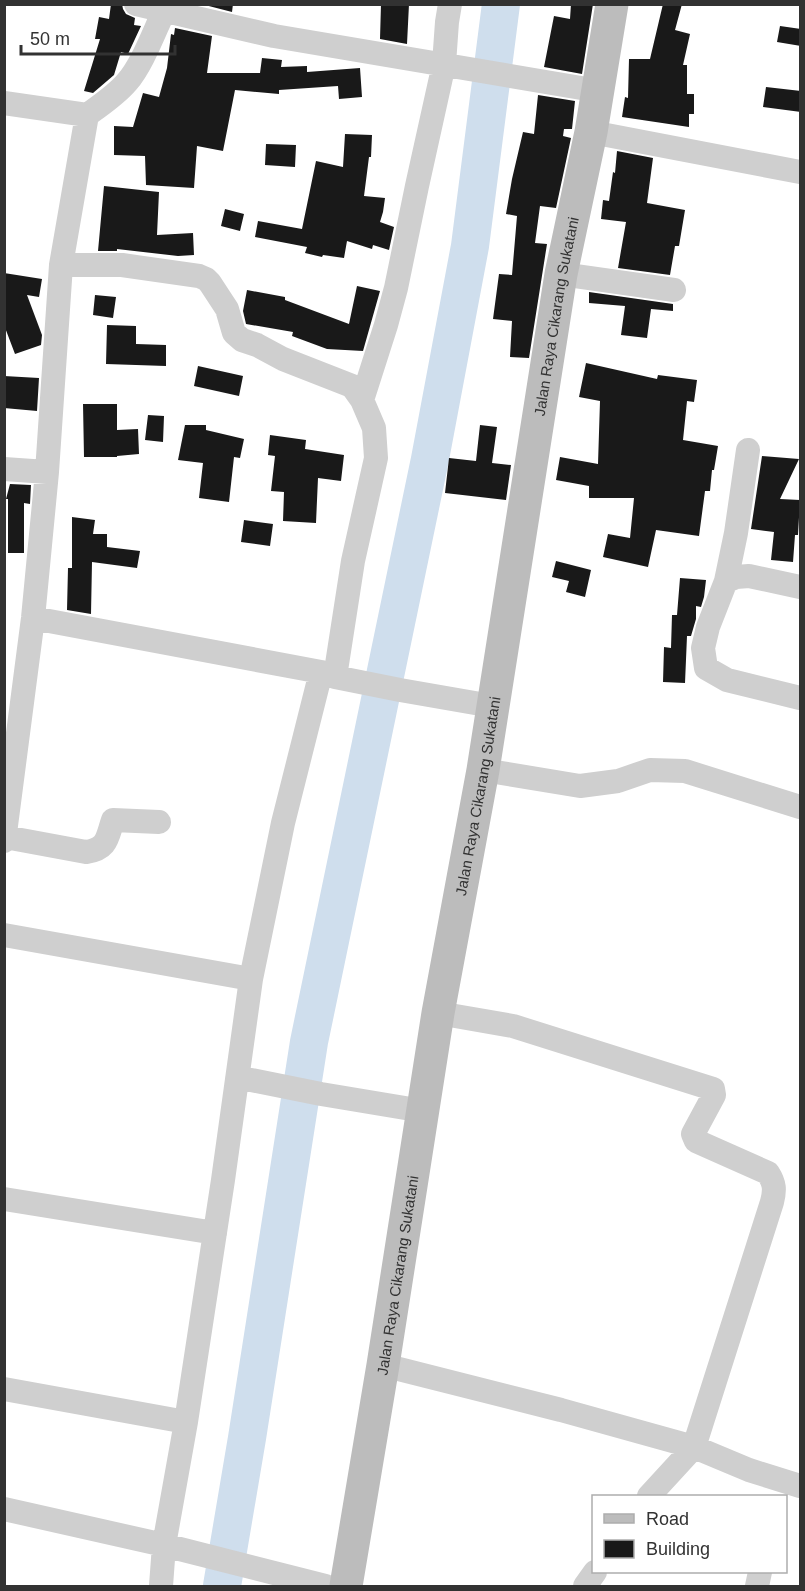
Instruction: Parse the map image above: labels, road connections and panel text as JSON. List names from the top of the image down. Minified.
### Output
{"streets":{"main road":["Jalan Raya Cikarang Sukatani"]},"legend":["Road","Building"],"scale_bar":"50 m"}
